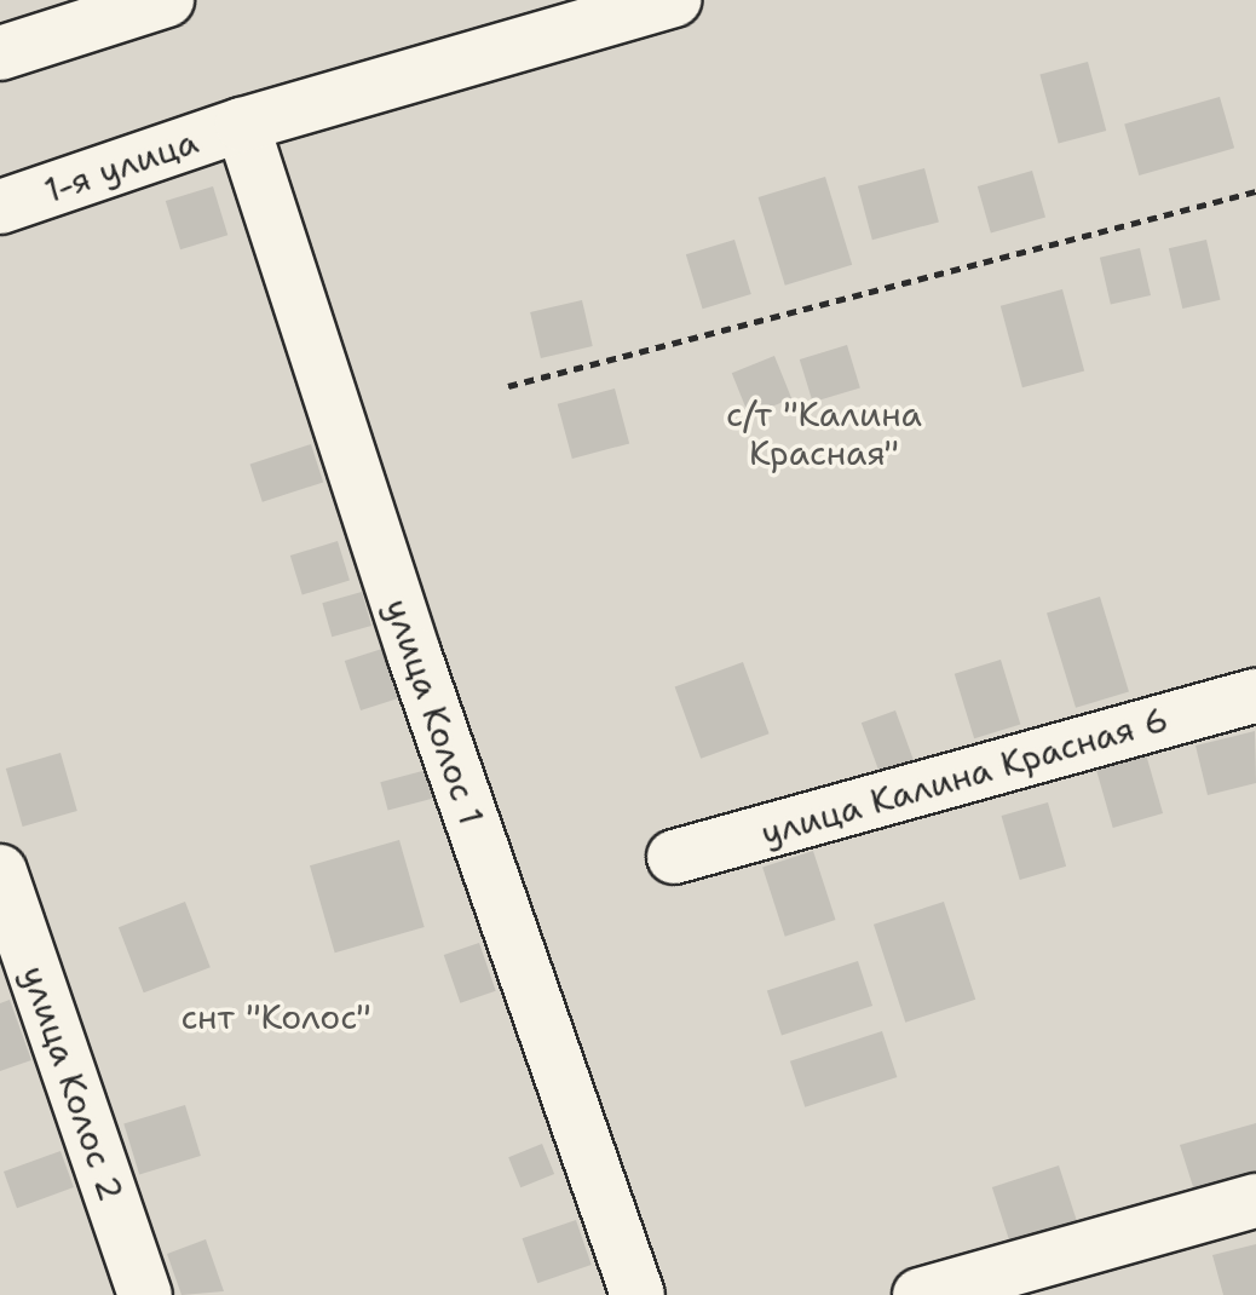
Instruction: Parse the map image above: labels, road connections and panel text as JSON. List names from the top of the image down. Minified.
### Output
{"streets":{"street":["1-я улица","улица Колос 1","улица Калина Красная 6","улица Колос 2"]},"crossings":[["1-я улица","улица Колос 1"]],"parks":["с/т \"Калина Красная\"","снт \"Колос\""]}
